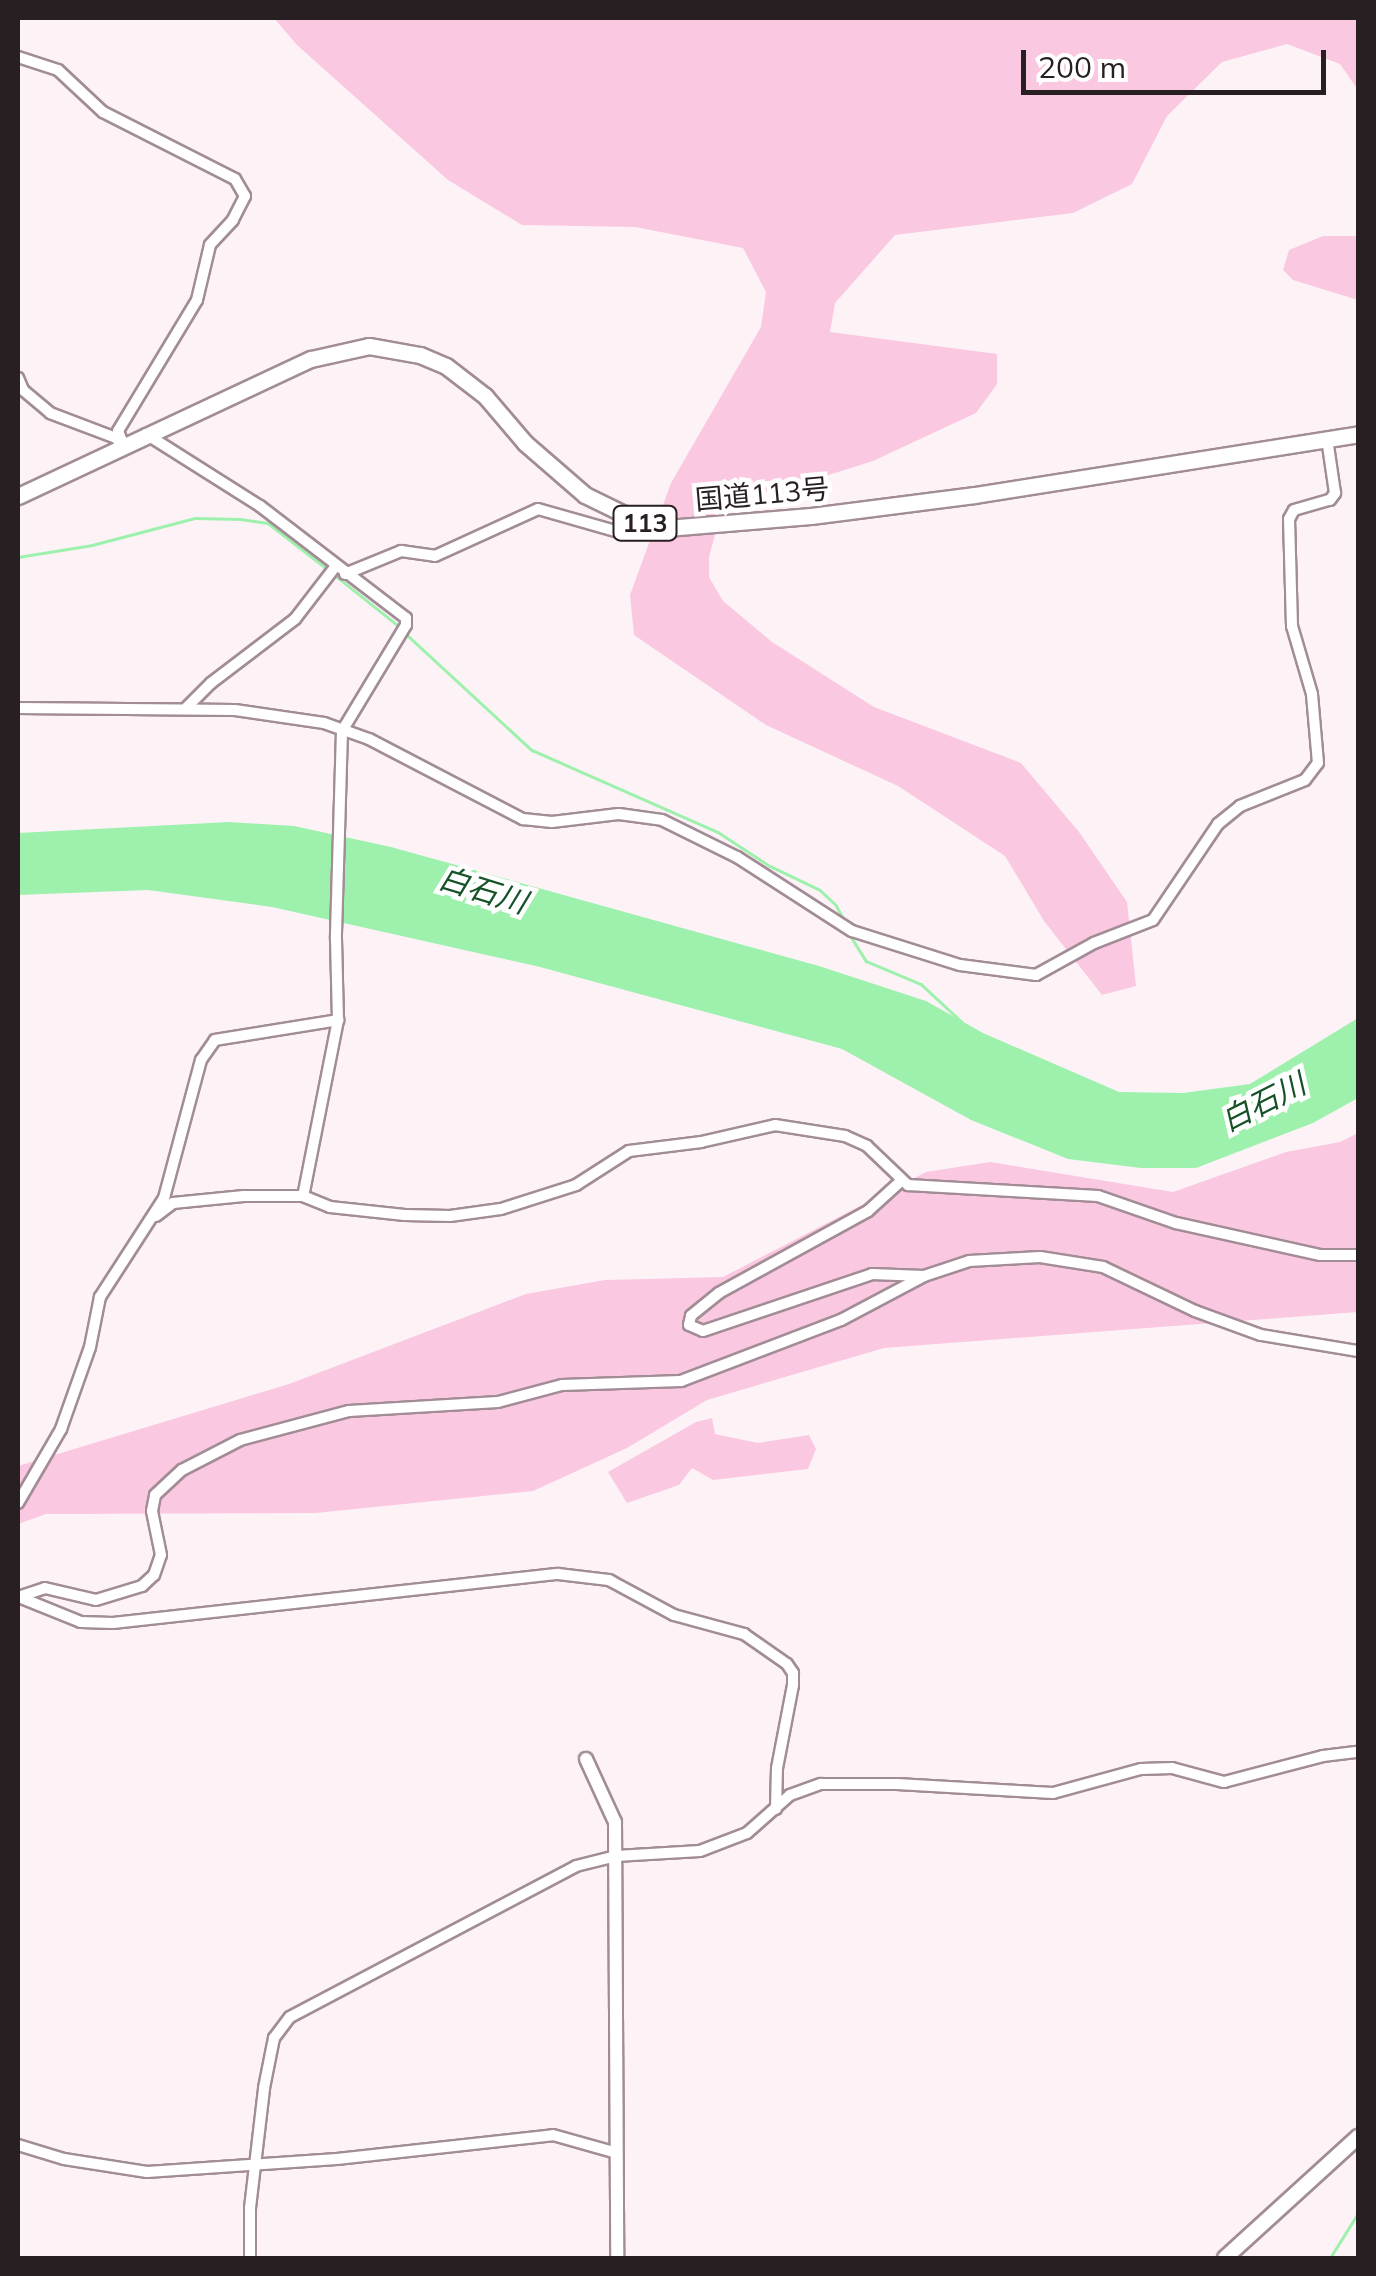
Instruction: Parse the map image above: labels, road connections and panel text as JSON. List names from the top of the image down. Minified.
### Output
{"streets":{"highway":["国道113号","113"]},"water":["白石川"],"scale_bar":"200 m"}
